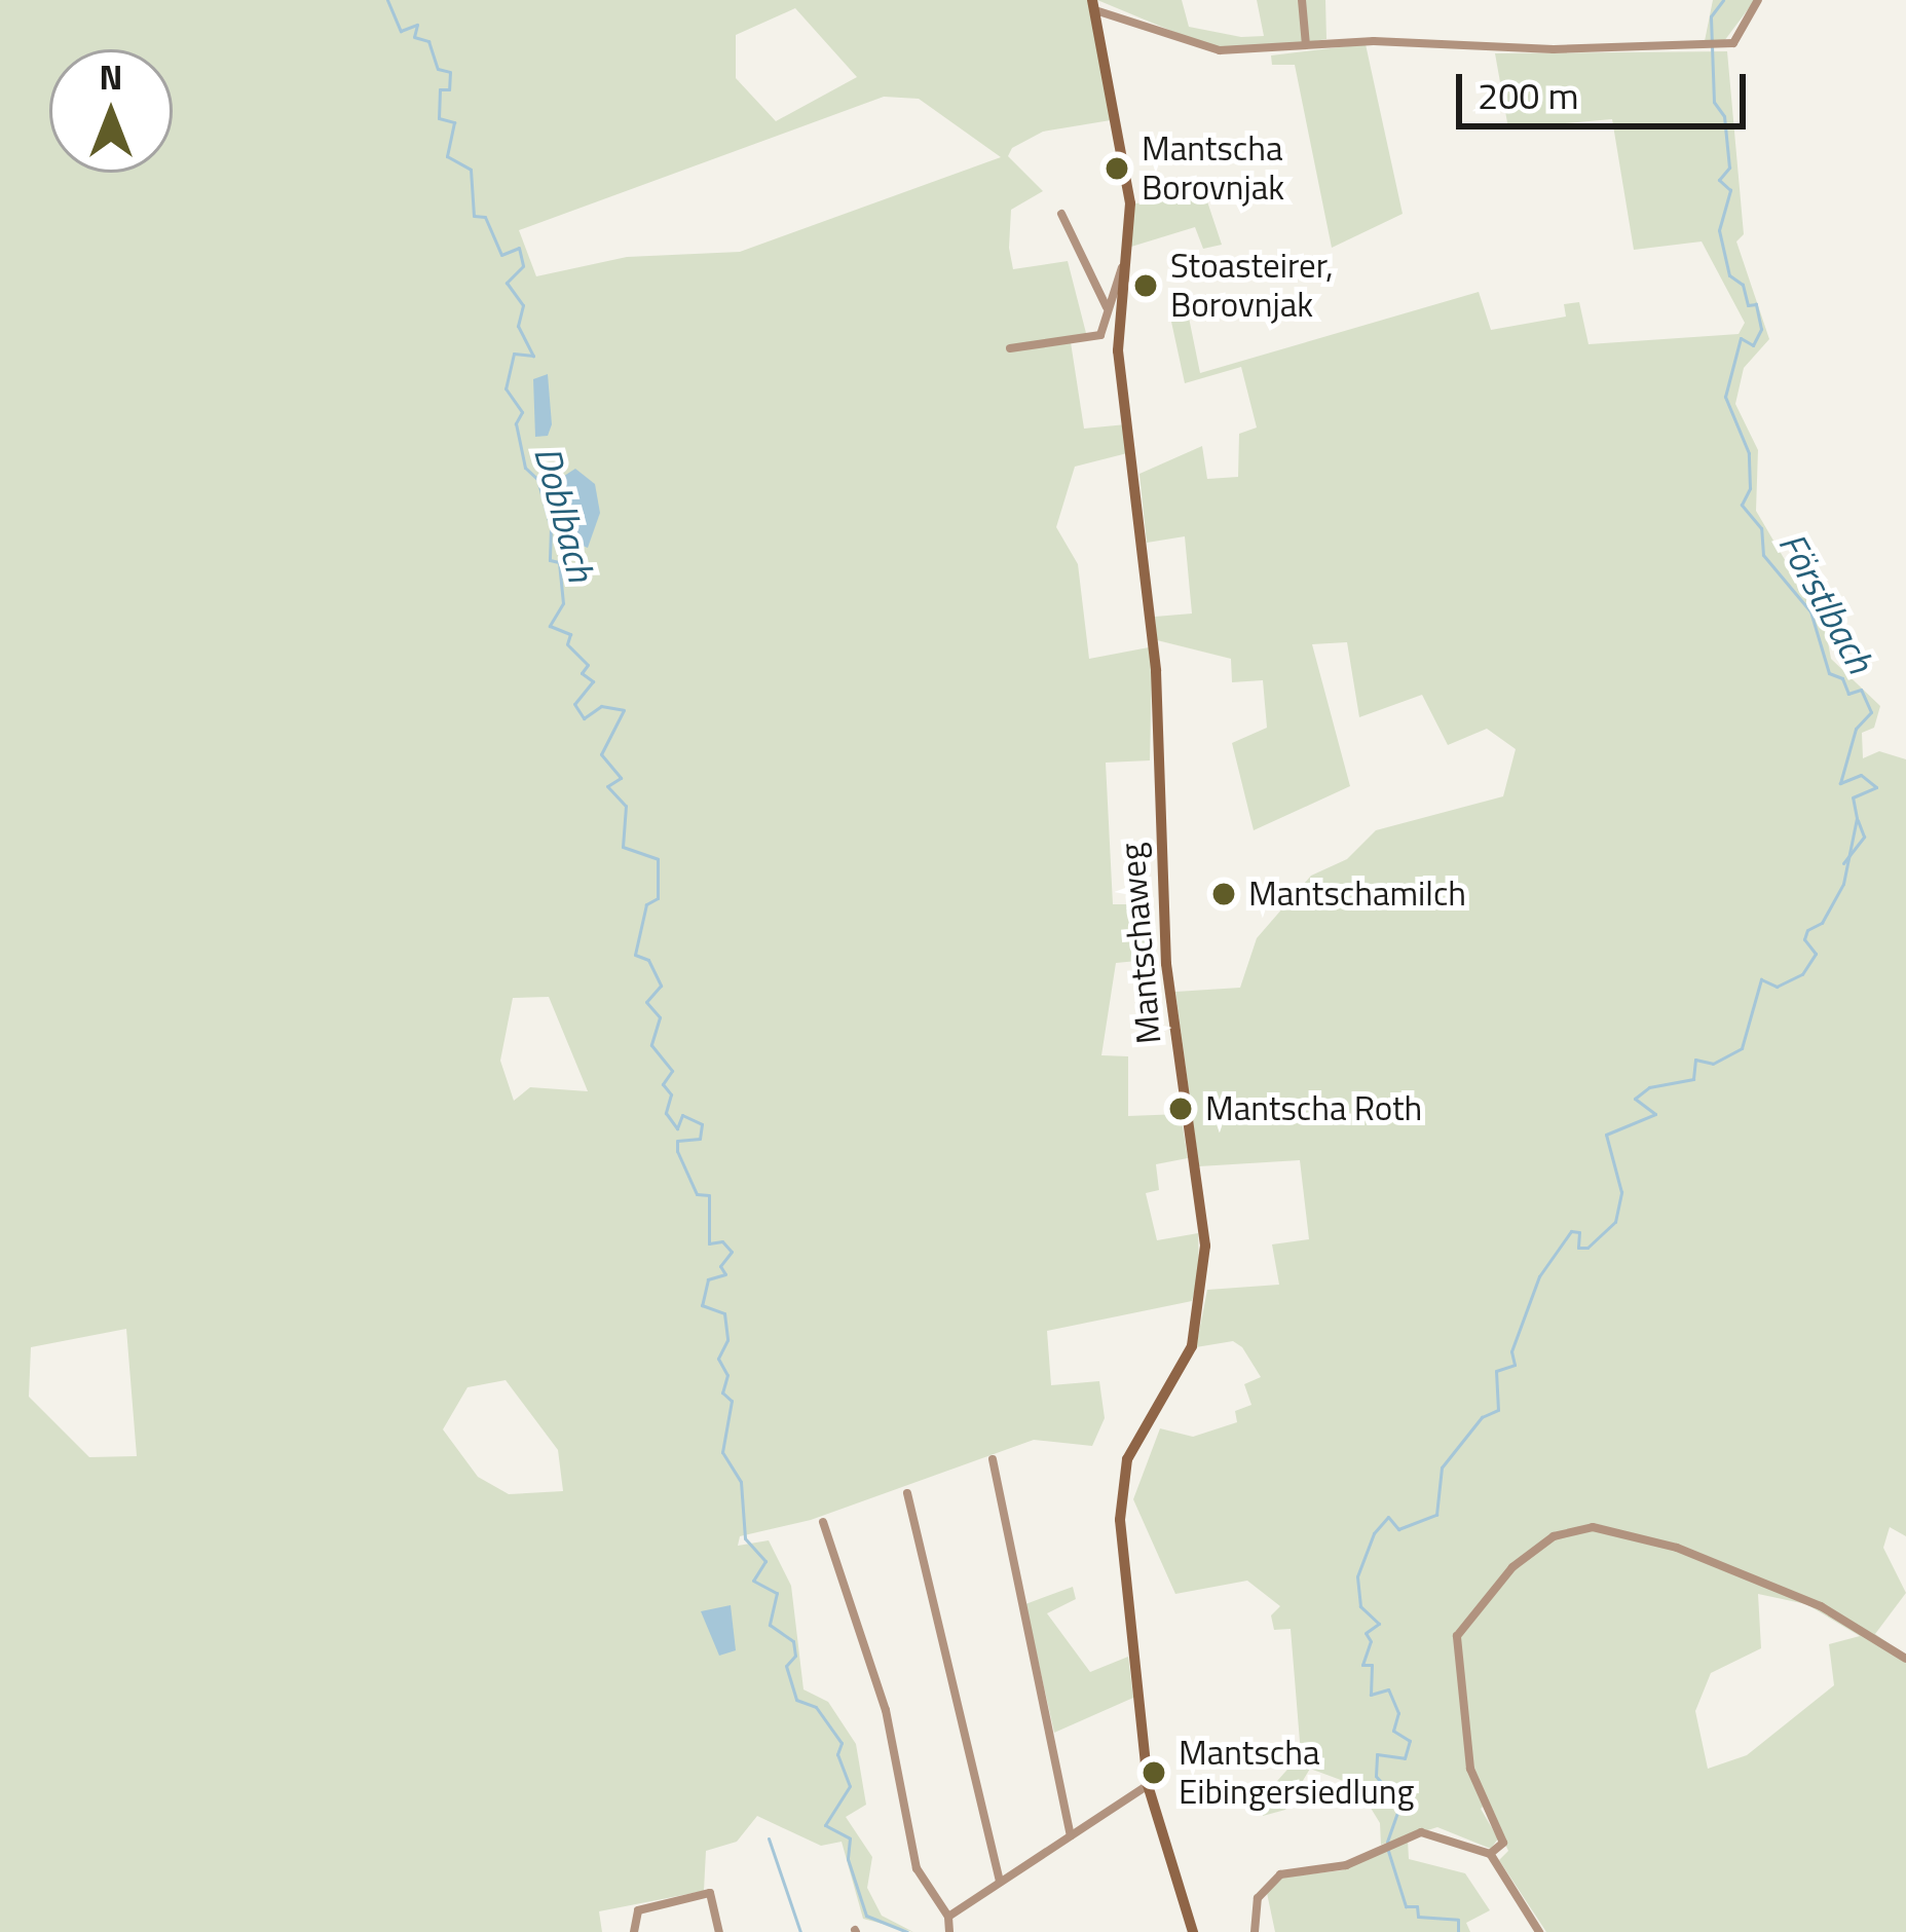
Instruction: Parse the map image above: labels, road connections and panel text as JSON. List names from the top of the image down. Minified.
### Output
{"streets":{"street":["Mantschaweg"]},"water":["Doblbach","Förstlbach"],"places":["Mantscha Borovnjak","Stoasteirer, Borovnjak","Mantschamilch","Mantscha Roth","Mantscha Eibingersiedlung"],"scale_bar":"200 m","north":"top"}
